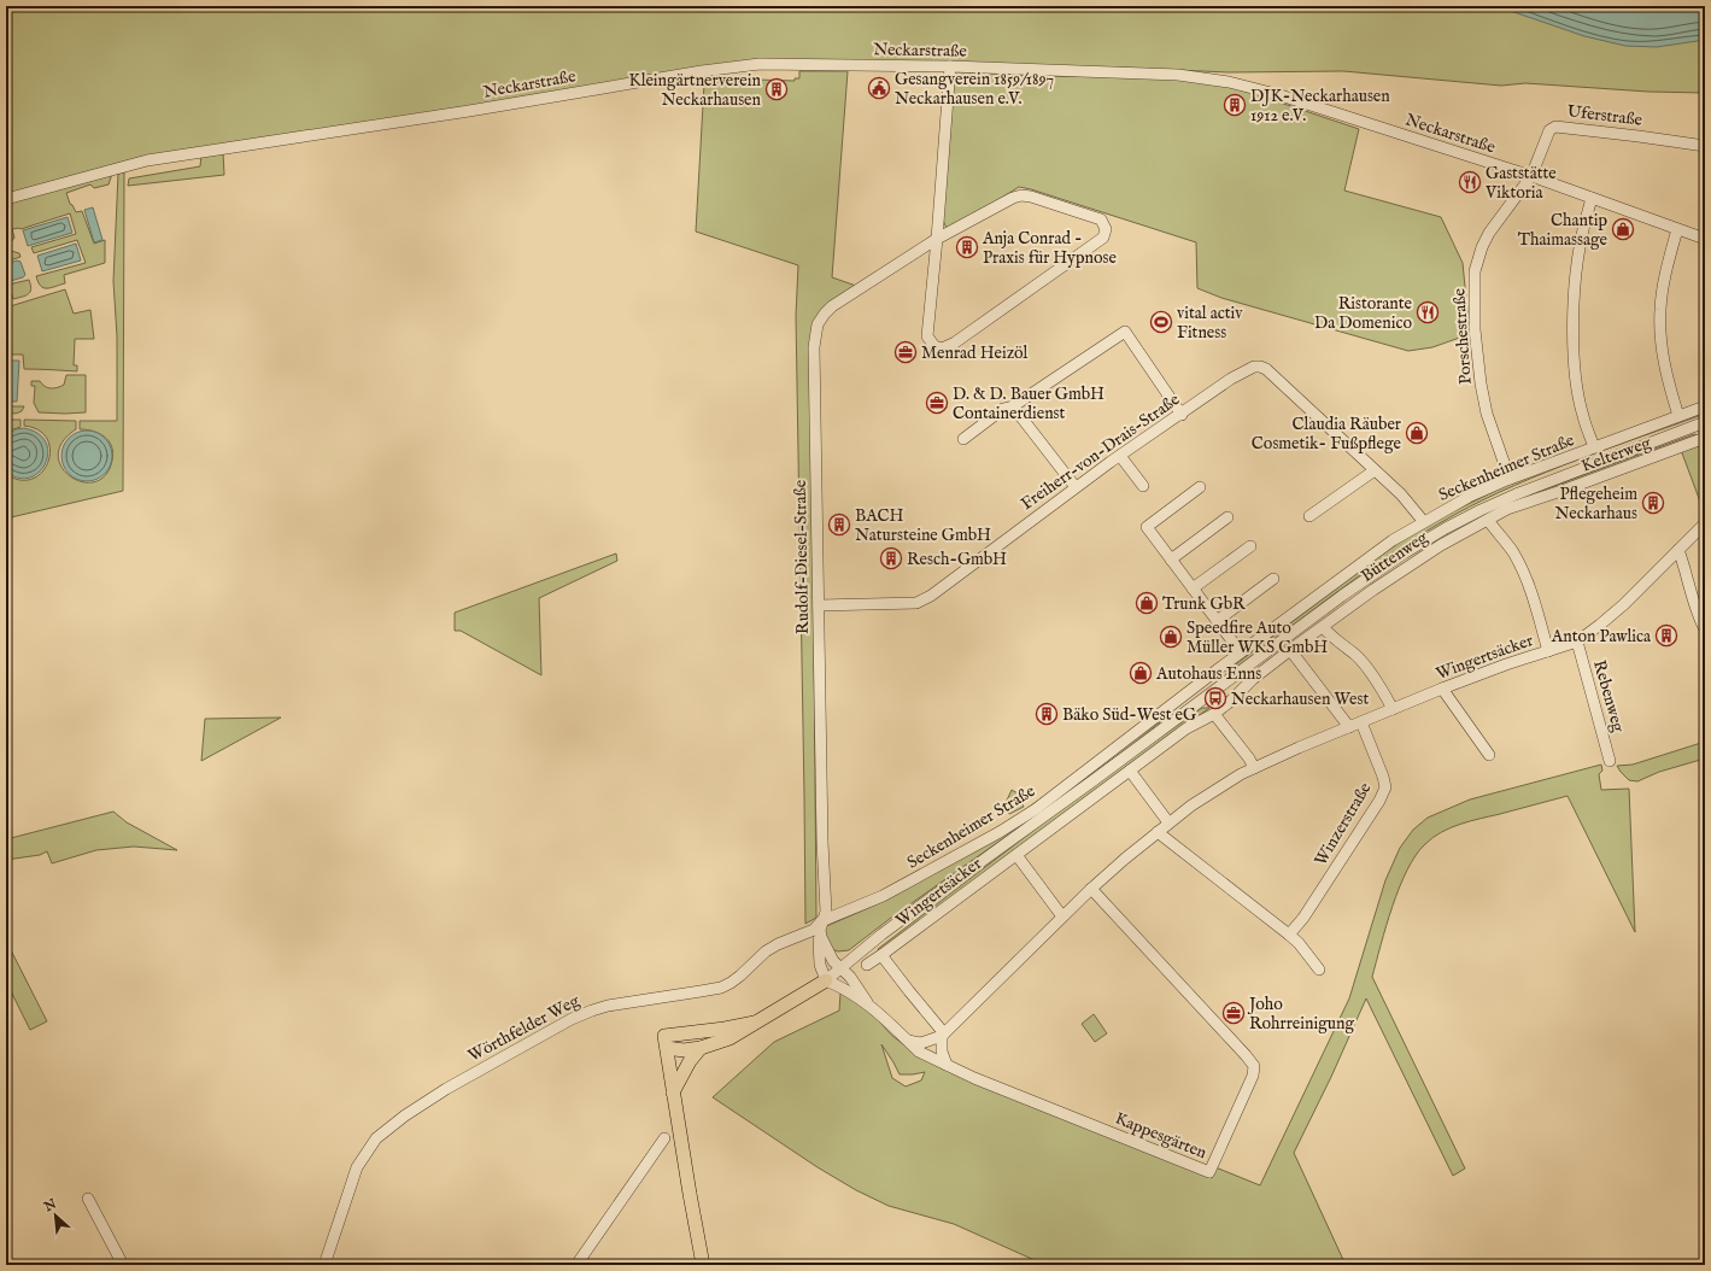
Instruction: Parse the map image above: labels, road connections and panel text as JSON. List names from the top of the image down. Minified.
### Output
{"streets":{"street":["Neckarstraße","Uferstraße","Porschestraße","Freiherr-von-Drais-Straße","Kelterweg","Seckenheimer Straße","Büttenweg","Rudolf-Diesel-Straße","Wingertsäcker","Rebenweg","Winzerstraße","Wörthfelder Weg","Kappesgärten"]},"crossings":[["Neckarstraße","Uferstraße"],["Neckarstraße","Porschestraße"],["Uferstraße","Porschestraße"],["Porschestraße","Seckenheimer Straße"],["Freiherr-von-Drais-Straße","Seckenheimer Straße"],["Freiherr-von-Drais-Straße","Rudolf-Diesel-Straße"],["Kelterweg","Büttenweg"],["Seckenheimer Straße","Rudolf-Diesel-Straße"],["Seckenheimer Straße","Wörthfelder Weg"],["Büttenweg","Wingertsäcker"],["Rudolf-Diesel-Straße","Wörthfelder Weg"],["Rudolf-Diesel-Straße","Kappesgärten"],["Wingertsäcker","Rebenweg"],["Wingertsäcker","Winzerstraße"],["Wingertsäcker","Kappesgärten"]],"places":{"public building":["Gesangverein 1859/1897 Neckarhausen e.V."],"building":["Kleingärtnerverein Neckarhausen","DJK-Neckarhausen 1912 e.V.","Anja Conrad - Praxis für Hypnose","Pflegeheim Neckarhaus","BACH Natursteine GmbH","Resch-GmbH","Anton Pawlica","Bäko Süd-West eG"],"restaurant":["Gaststätte Viktoria","Ristorante Da Domenico"],"shop":["Chantip Thaimassage","Claudia Räuber Cosmetik- Fußpflege","Trunk GbR","Speedfire Auto Müller WKS GmbH","Autohaus Enns"],"sports":["vital activ Fitness"],"office":["Menrad Heizöl","D. & D. Bauer GmbH Containerdienst","Joho Rohrreinigung"],"bus stop":["Neckarhausen West"]},"north":"top left"}
